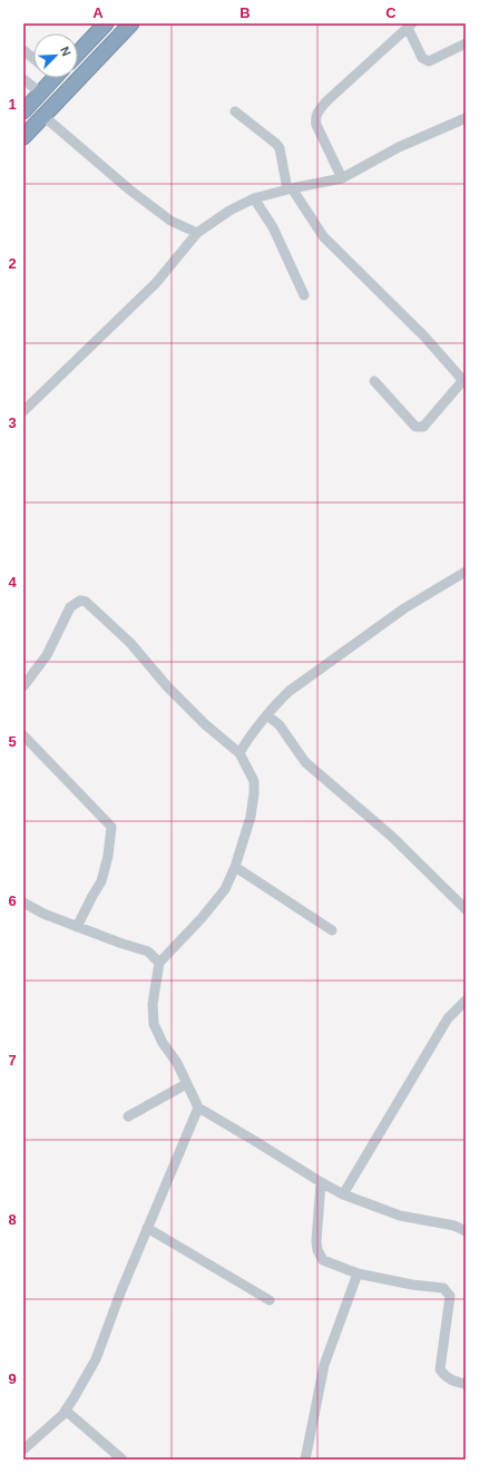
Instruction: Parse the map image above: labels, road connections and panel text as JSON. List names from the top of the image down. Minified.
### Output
{"north":"top right","grid":{"columns":["A","B","C"],"rows":["1","2","3","4","5","6","7","8","9"]}}
